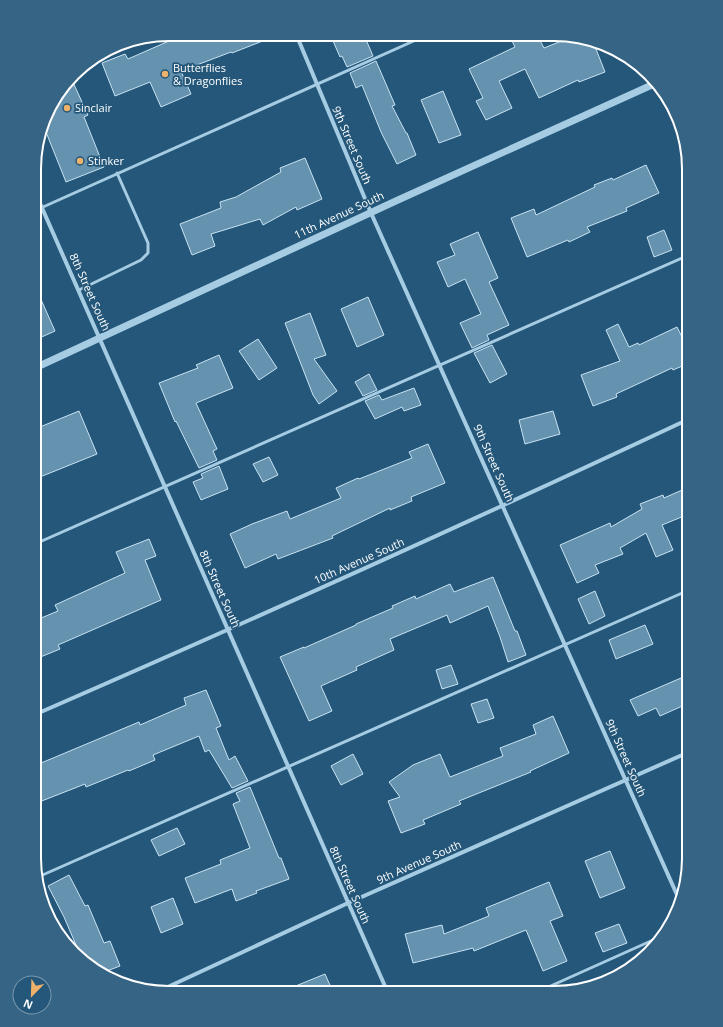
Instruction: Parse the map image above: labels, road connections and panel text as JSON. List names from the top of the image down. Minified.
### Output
{"streets":{"street":["9th Street South","11th Avenue South","8th Street South","10th Avenue South","9th Avenue South"]},"crossings":[["9th Street South","11th Avenue South"],["9th Street South","10th Avenue South"],["9th Street South","9th Avenue South"],["11th Avenue South","8th Street South"],["8th Street South","10th Avenue South"],["8th Street South","9th Avenue South"]],"places":["Butterflies & Dragonflies","Sinclair","Stinker"],"north":"bottom left"}
